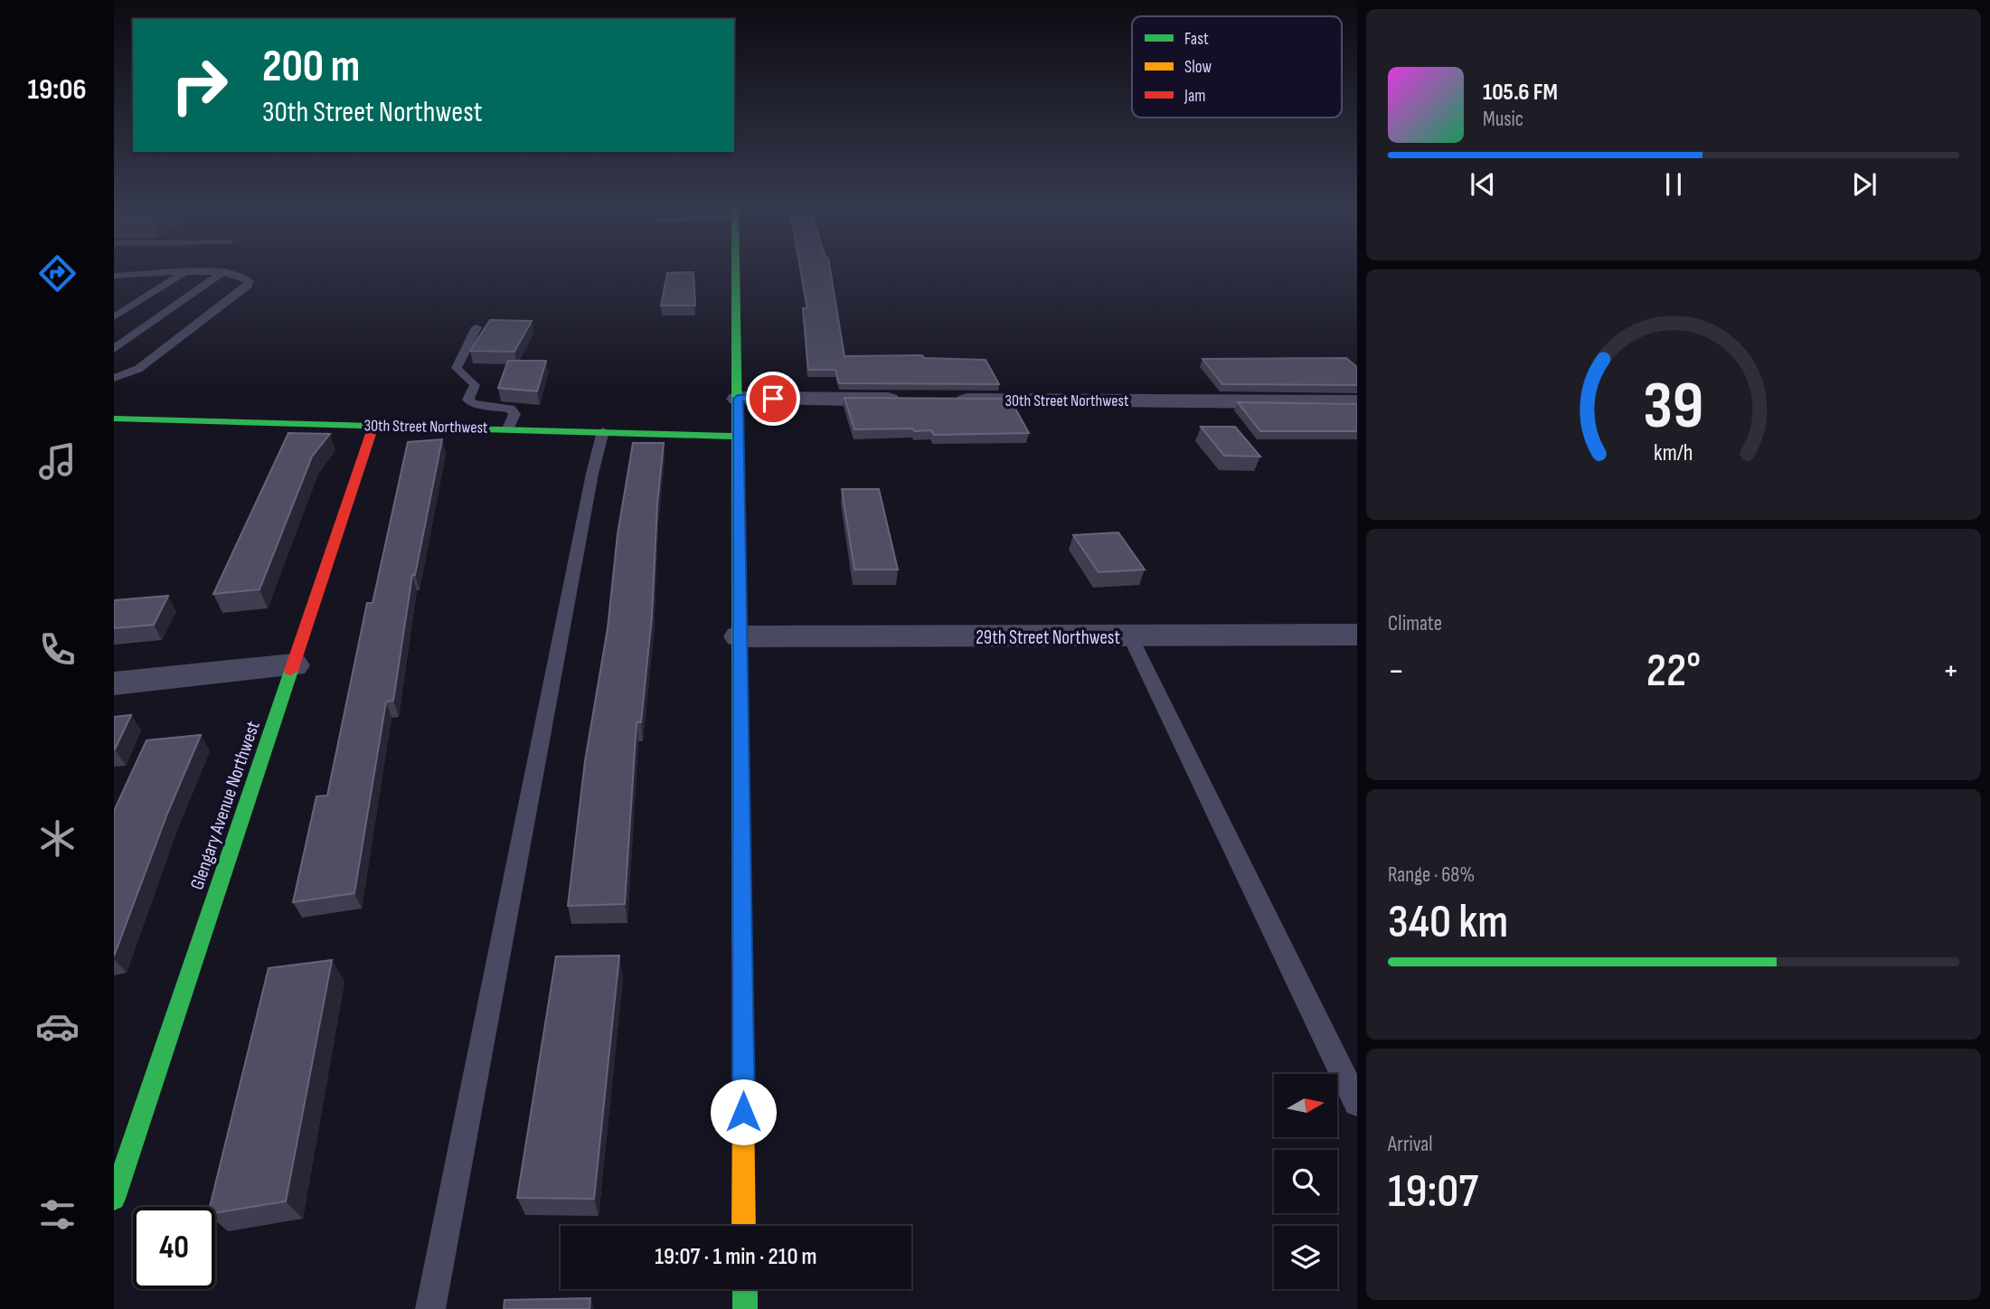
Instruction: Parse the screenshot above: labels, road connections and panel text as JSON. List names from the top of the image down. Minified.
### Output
{"streets":{"street":["30th Street Northwest","29th Street Northwest","Glengary Avenue Northwest"]},"crossings":[["30th Street Northwest","Glengary Avenue Northwest"]],"legend":["Fast","Slow","Jam"],"north":"right","page":{"tabs":"19:06","turn":["200 m","30th Street Northwest"],"song":["105.6 FM","Music"],"tile":["Climate",["Range · 68%","340 km"],["Arrival","19:07"]],"heat":["−","22°","+"],"limit":"40","trip":"19:07 · 1 min · 210 m","gauge":["39","km/h"]}}
